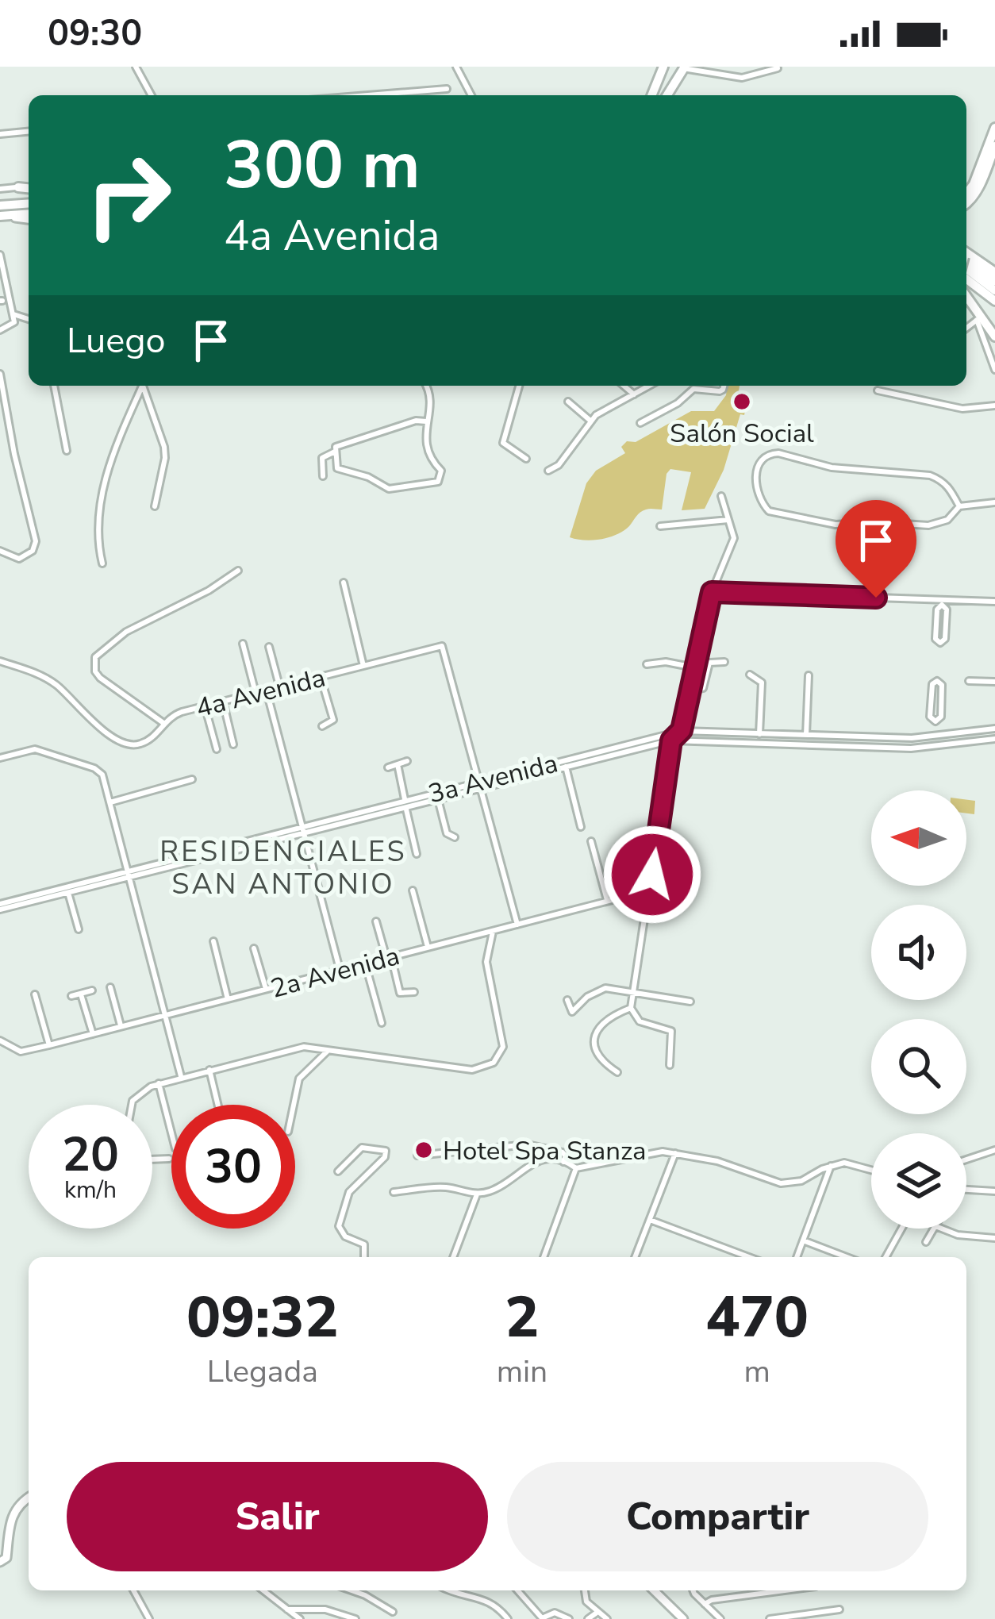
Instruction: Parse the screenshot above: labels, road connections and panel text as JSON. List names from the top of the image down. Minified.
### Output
{"streets":{"street":["4a Avenida","3a Avenida","2a Avenida"]},"crossings":[["4a Avenida","3a Avenida"]],"districts":["RESIDENCIALES SAN ANTONIO"],"places":["Salón Social","Hotel Spa Stanza"],"north":"left","page":{"status":"09:30","turn":["300 m","4a Avenida"],"then":"Luego","speed":"20 km/h","limit":"30","eta":["09:32","Llegada","2","min","470","m"],"buttons":["Salir","Compartir"]}}
